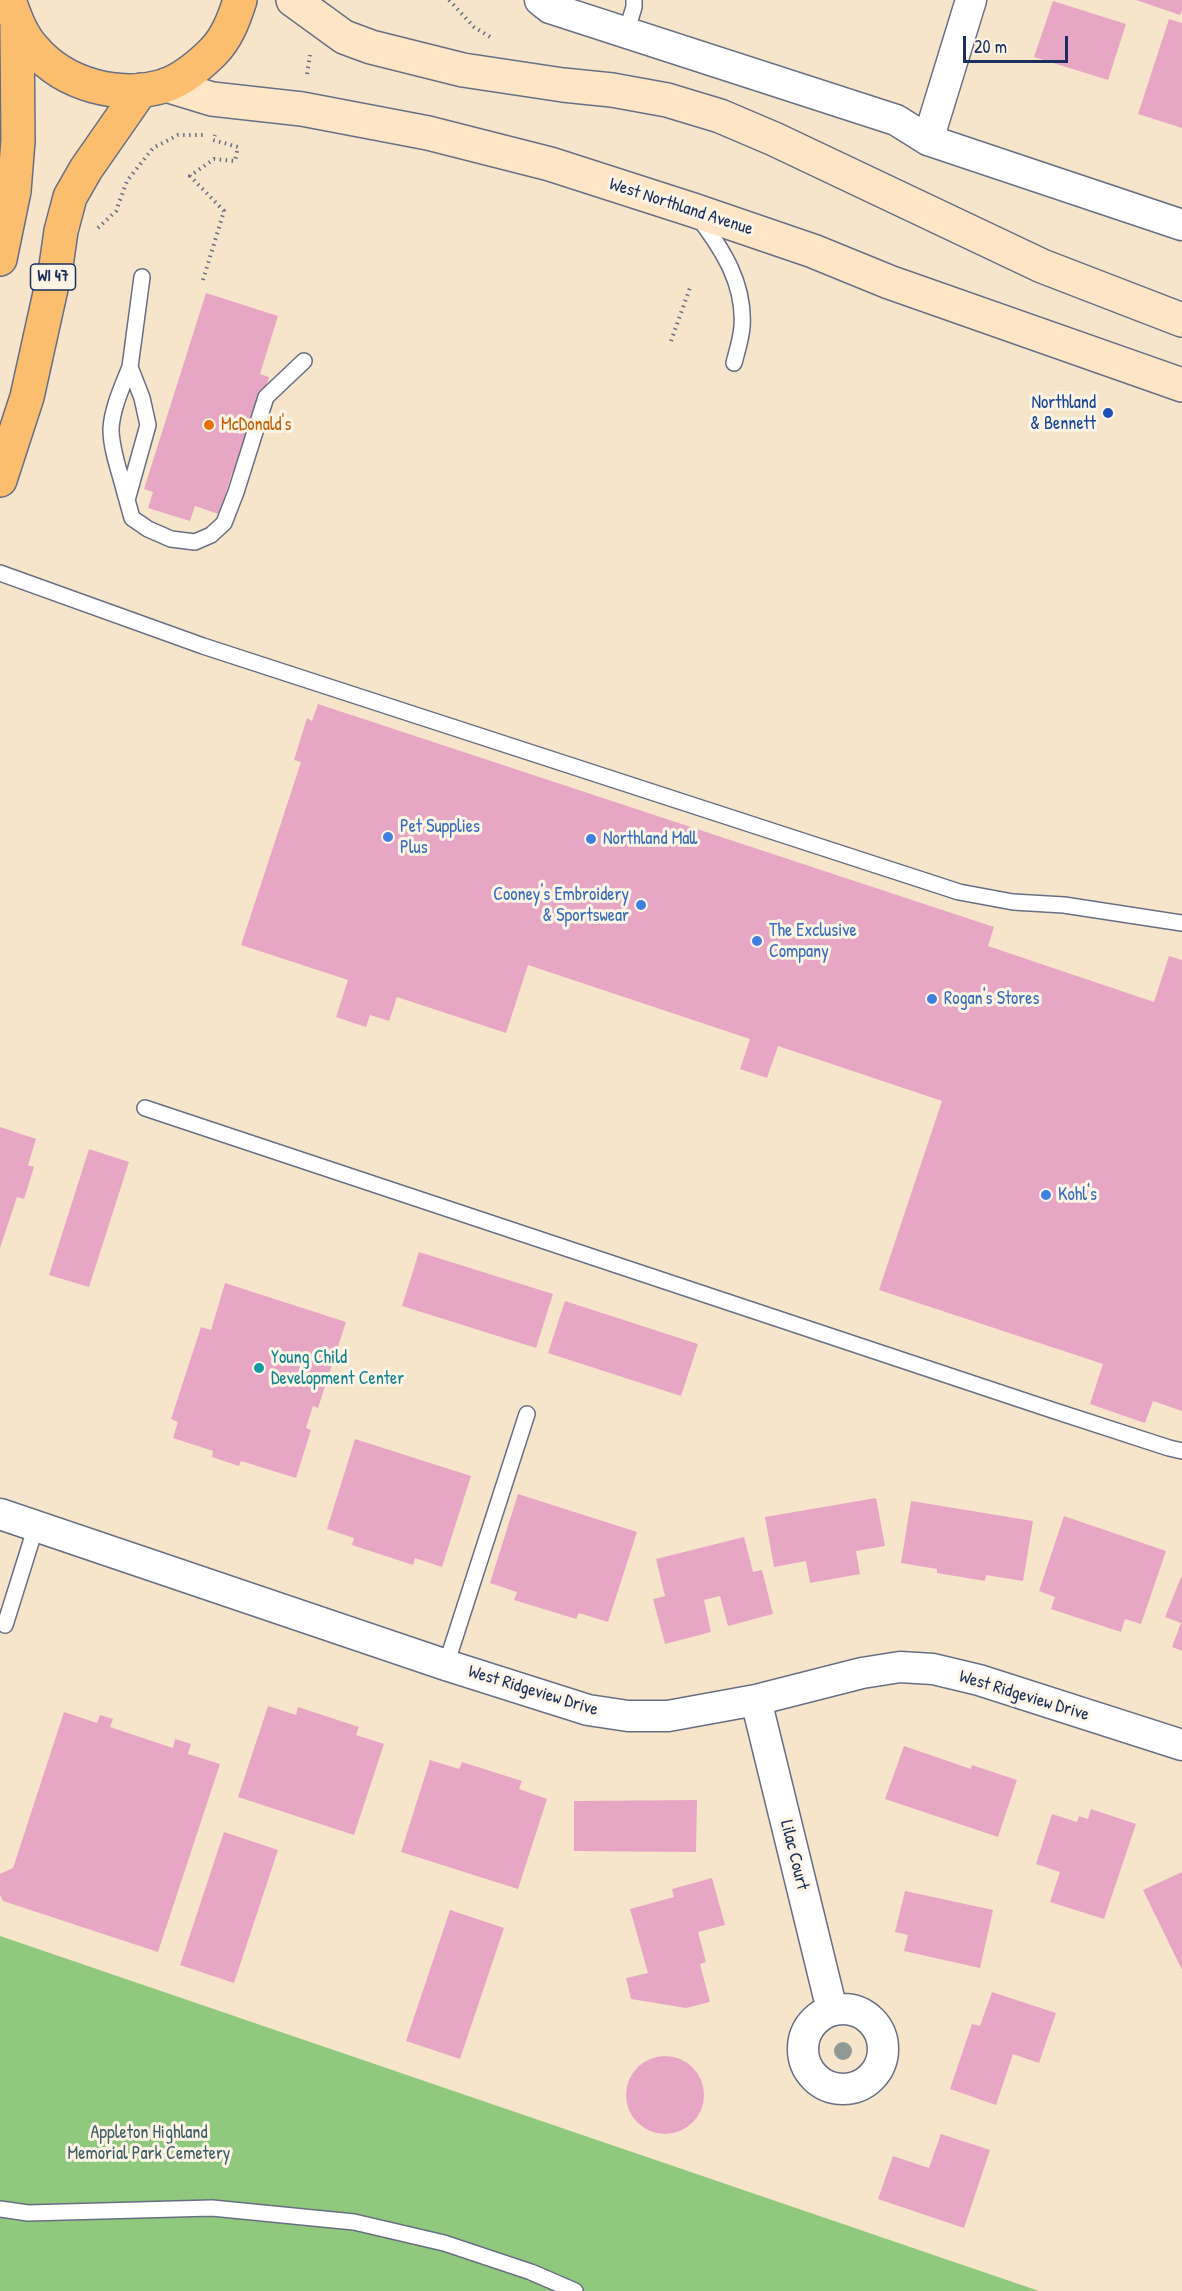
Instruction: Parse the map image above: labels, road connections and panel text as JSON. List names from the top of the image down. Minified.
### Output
{"streets":{"main road":["West Northland Avenue","WI 47"],"street":["West Ridgeview Drive","Lilac Court"]},"crossings":[["West Northland Avenue","WI 47"],["West Ridgeview Drive","Lilac Court"]],"parks":["Appleton Highland Memorial Park Cemetery"],"places":["Northland & Bennett","McDonald's","Pet Supplies Plus","Northland Mall","Cooney's Embroidery & Sportswear","The Exclusive Company","Rogan's Stores","Kohl's","Young Child Development Center"],"scale_bar":"20 m"}
